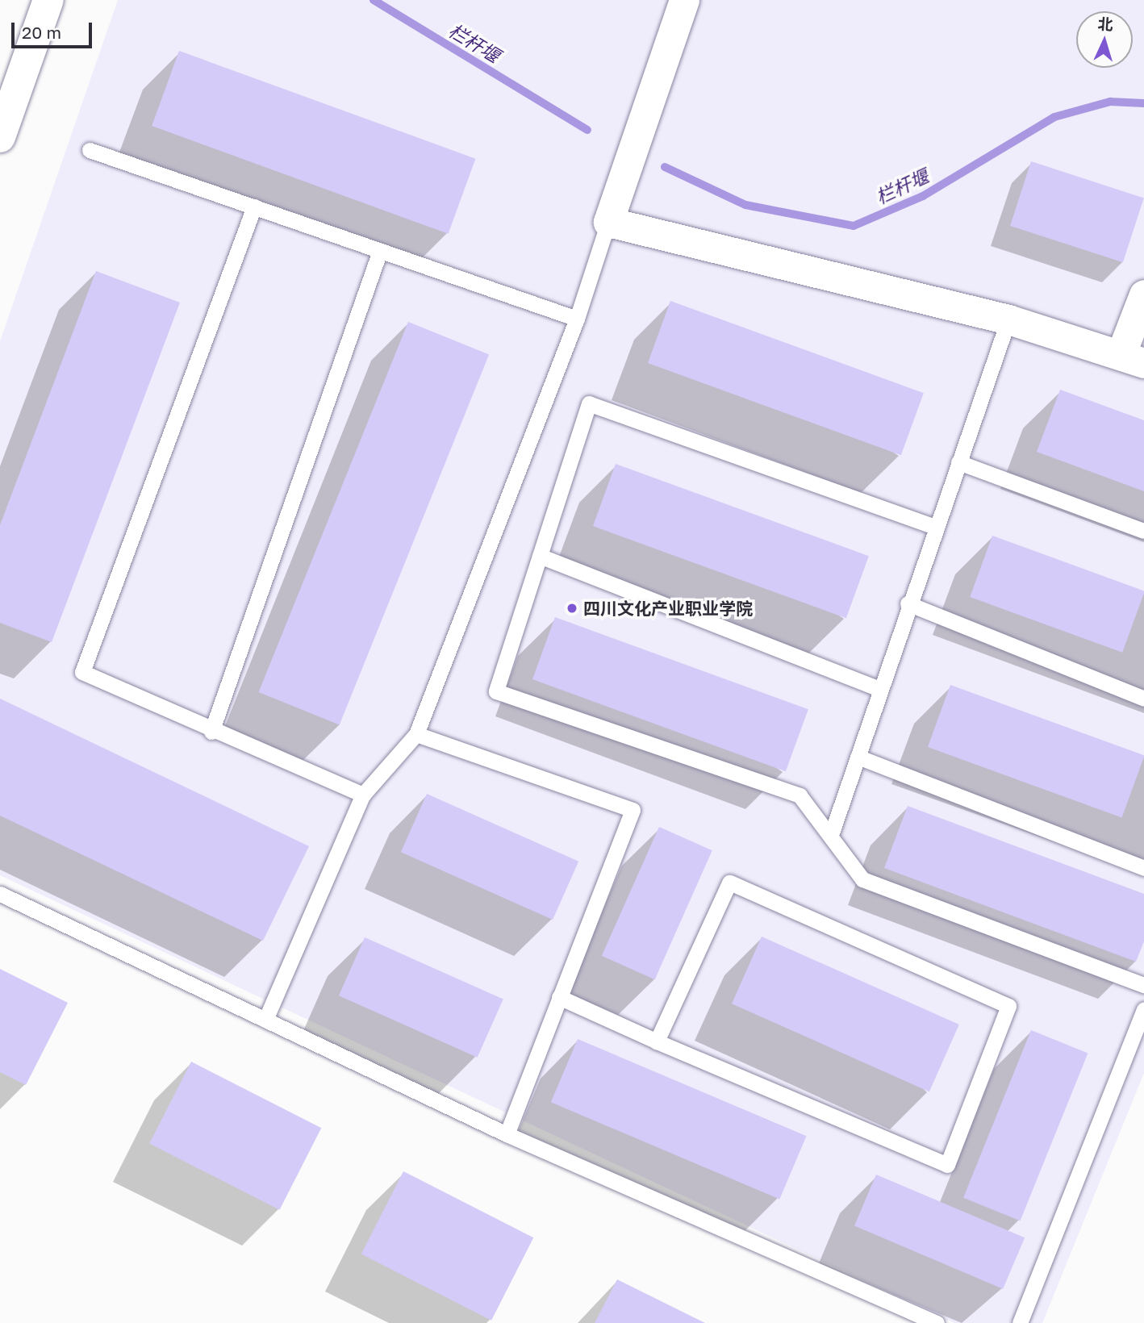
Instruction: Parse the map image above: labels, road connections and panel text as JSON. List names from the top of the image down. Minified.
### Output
{"water":["栏杆堰"],"places":["四川文化产业职业学院"],"scale_bar":"20 m","north":"top"}
